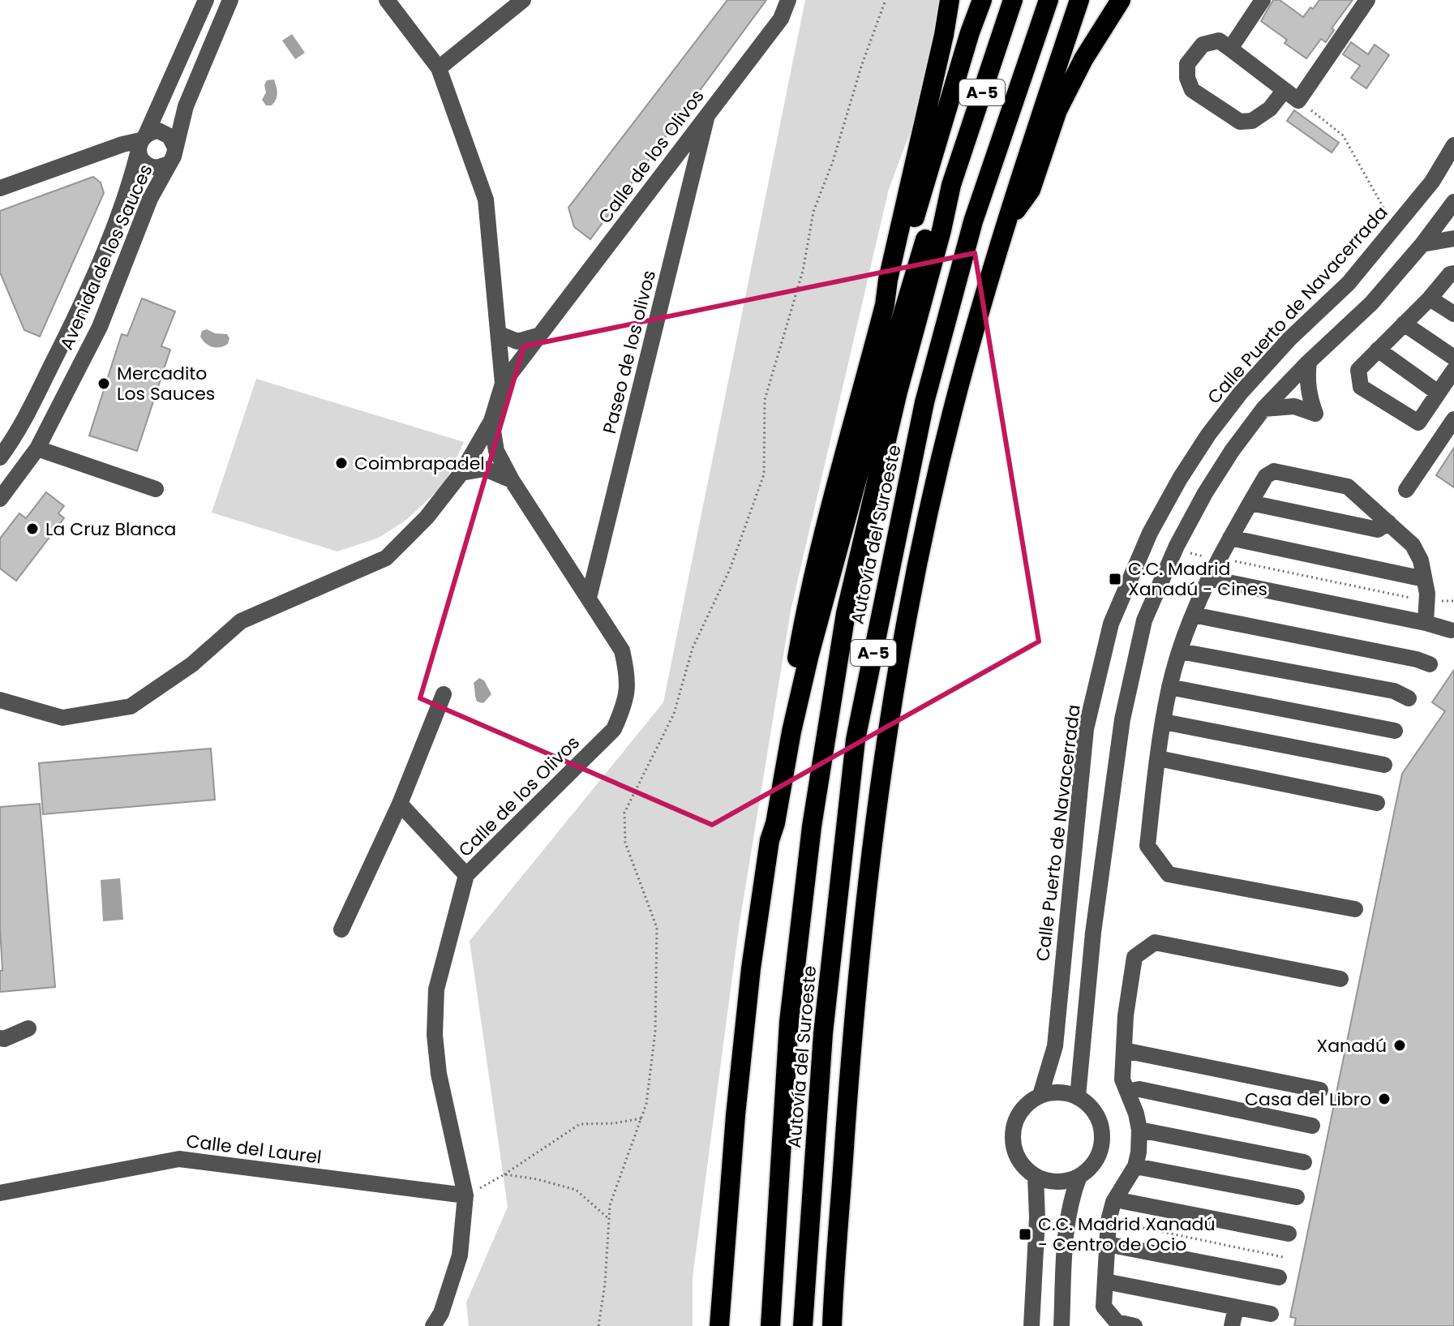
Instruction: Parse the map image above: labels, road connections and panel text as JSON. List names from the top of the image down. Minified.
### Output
{"streets":{"highway":["A-5","Autovía del Suroeste"],"street":["Calle de los Olivos","Avenida de los Sauces","Calle Puerto de Navacerrada","Paseo de los olivos","Calle del Laurel"]},"crossings":[["Calle de los Olivos","Paseo de los olivos"],["Calle de los Olivos","Calle del Laurel"]],"places":{"other":["Mercadito Los Sauces","Coimbrapadel","La Cruz Blanca","Xanadú","Casa del Libro"],"transit":["C.C. Madrid Xanadú - Cines","C.C. Madrid Xanadú - Centro de Ocio"]}}
